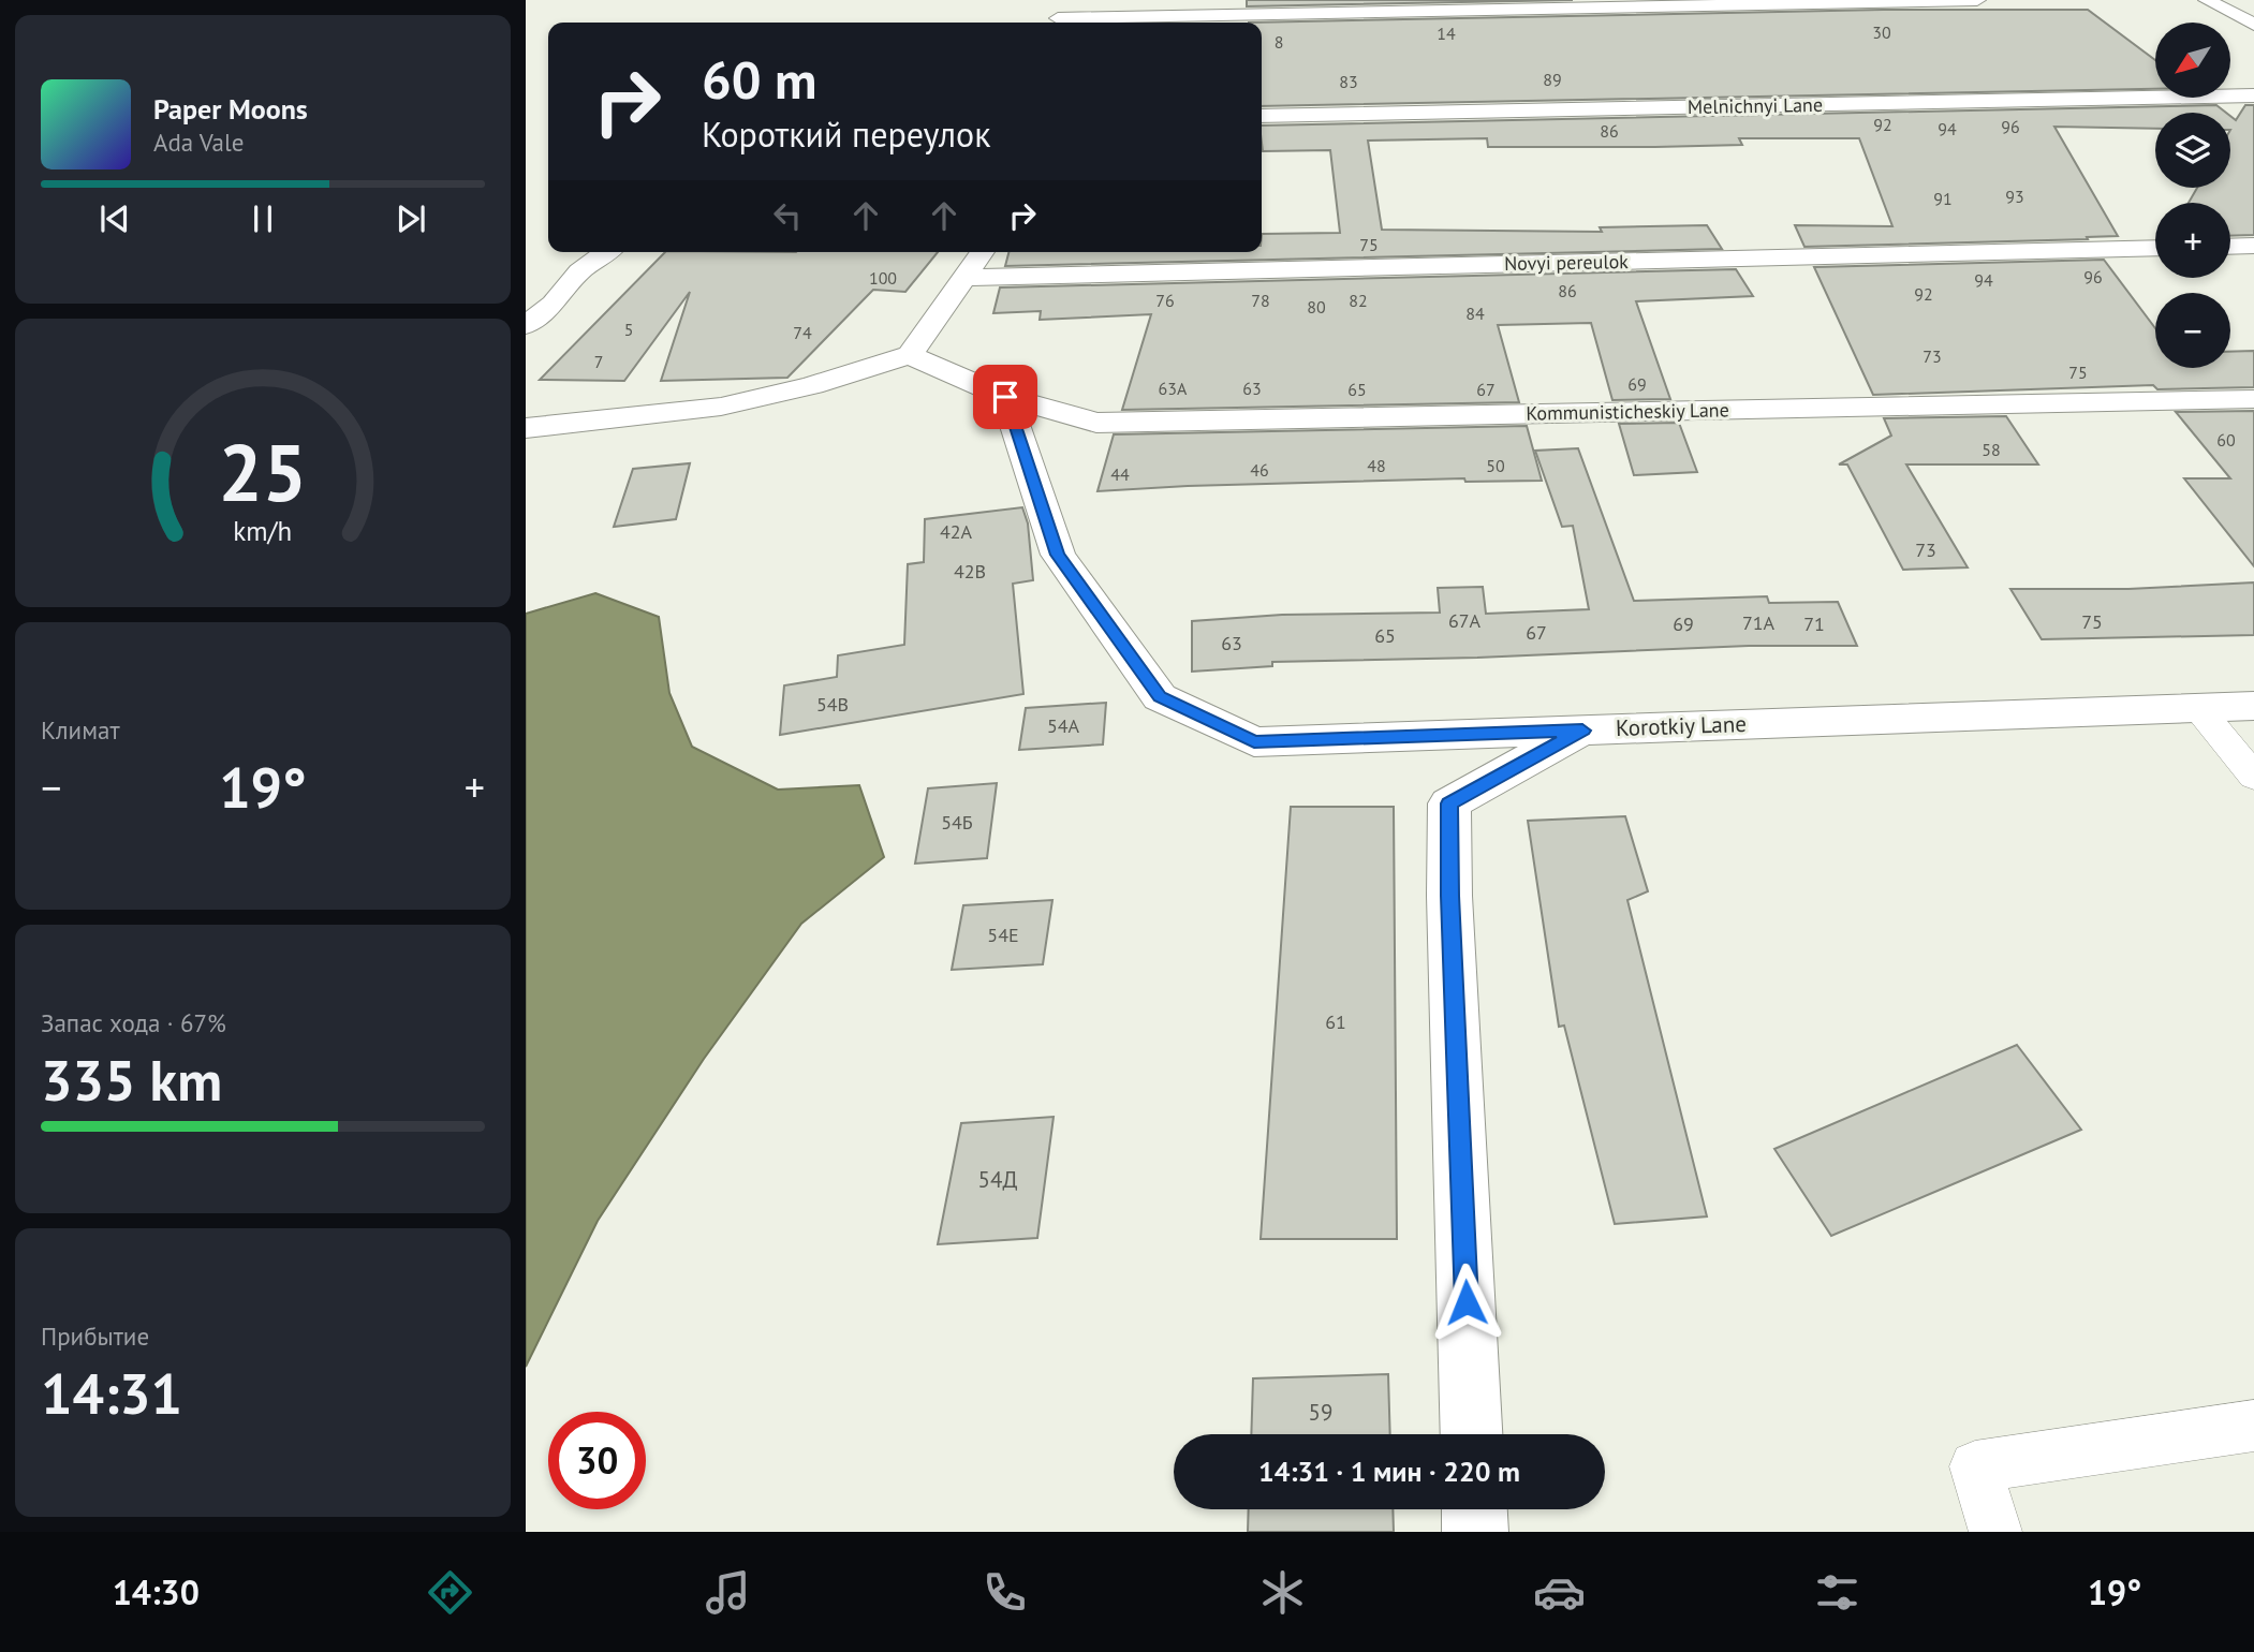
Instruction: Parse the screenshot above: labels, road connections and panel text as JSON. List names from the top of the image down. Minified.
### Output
{"streets":{"street":["Melnichnyi Lane","Novyi pereulok","Kommunisticheskiy Lane","Korotkiy Lane"]},"crossings":[["Kommunisticheskiy Lane","Korotkiy Lane"]],"house_numbers":["30","14","8","89","83","92","96","94","86","93","91","75","96","100","94","86","92","76","78","82","80","84","5","74","73","7","75","69","63А","63","65","67","60","58","48","50","46","44","42А","73","42В","67А","75","71А","69","71","67","65","63","54В","54А","54Б","54Е","61","54Д","59"],"north":"bottom left","page":{"map_buttons":["+","−"],"turn":["60 m","Короткий переулок"],"song":["Paper Moons","Ada Vale"],"tile":["Климат",["Запас хода · 67%","335 km"],["Прибытие","14:31"]],"heat":["−","19°","+"],"limit":"30","trip":"14:31 · 1 мин · 220 m","tabs":["14:30","19°"],"gauge":["25","km/h"]}}
